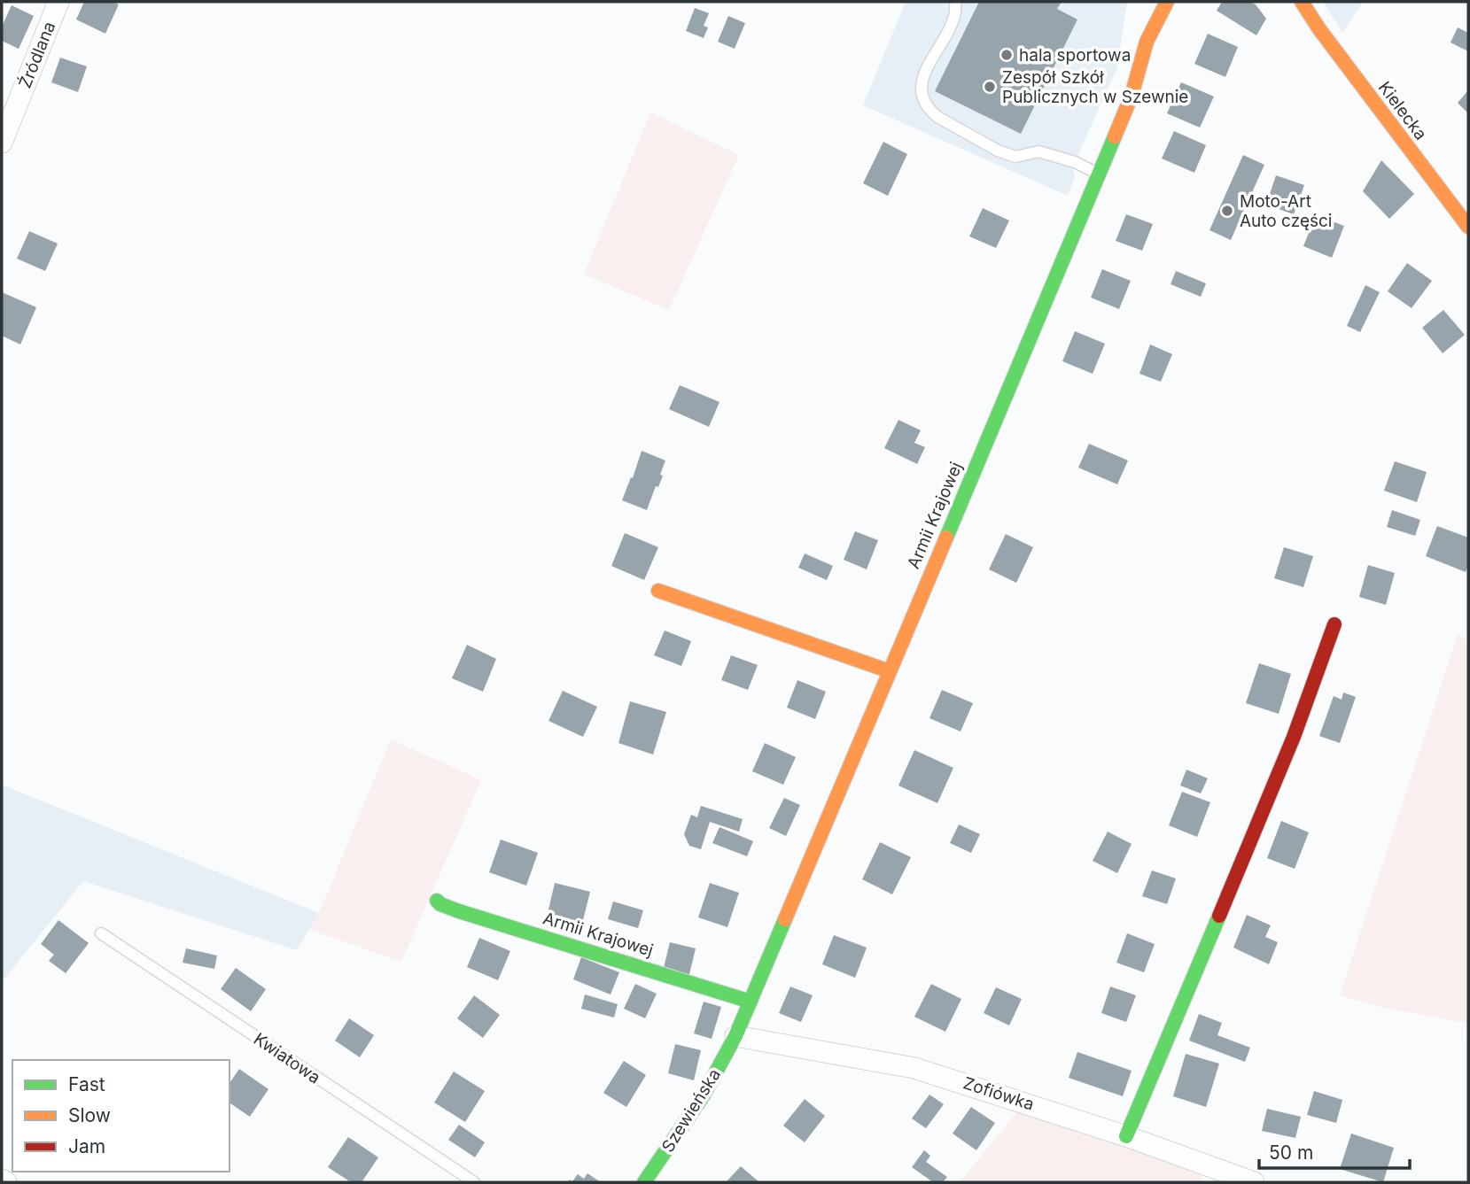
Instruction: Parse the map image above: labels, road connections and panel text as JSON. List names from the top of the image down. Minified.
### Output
{"streets":{"street":["Źródlana","Kielecka","Armii Krajowej","Zofiówka","Szewieńska"],"lane":["Kwiatowa"]},"crossings":[["Armii Krajowej","Zofiówka"],["Armii Krajowej","Szewieńska"],["Zofiówka","Szewieńska"]],"places":["hala sportowa","Zespół Szkół Publicznych w Szewnie","Moto-Art Auto części"],"legend":["Fast","Slow","Jam"],"scale_bar":"50 m"}
